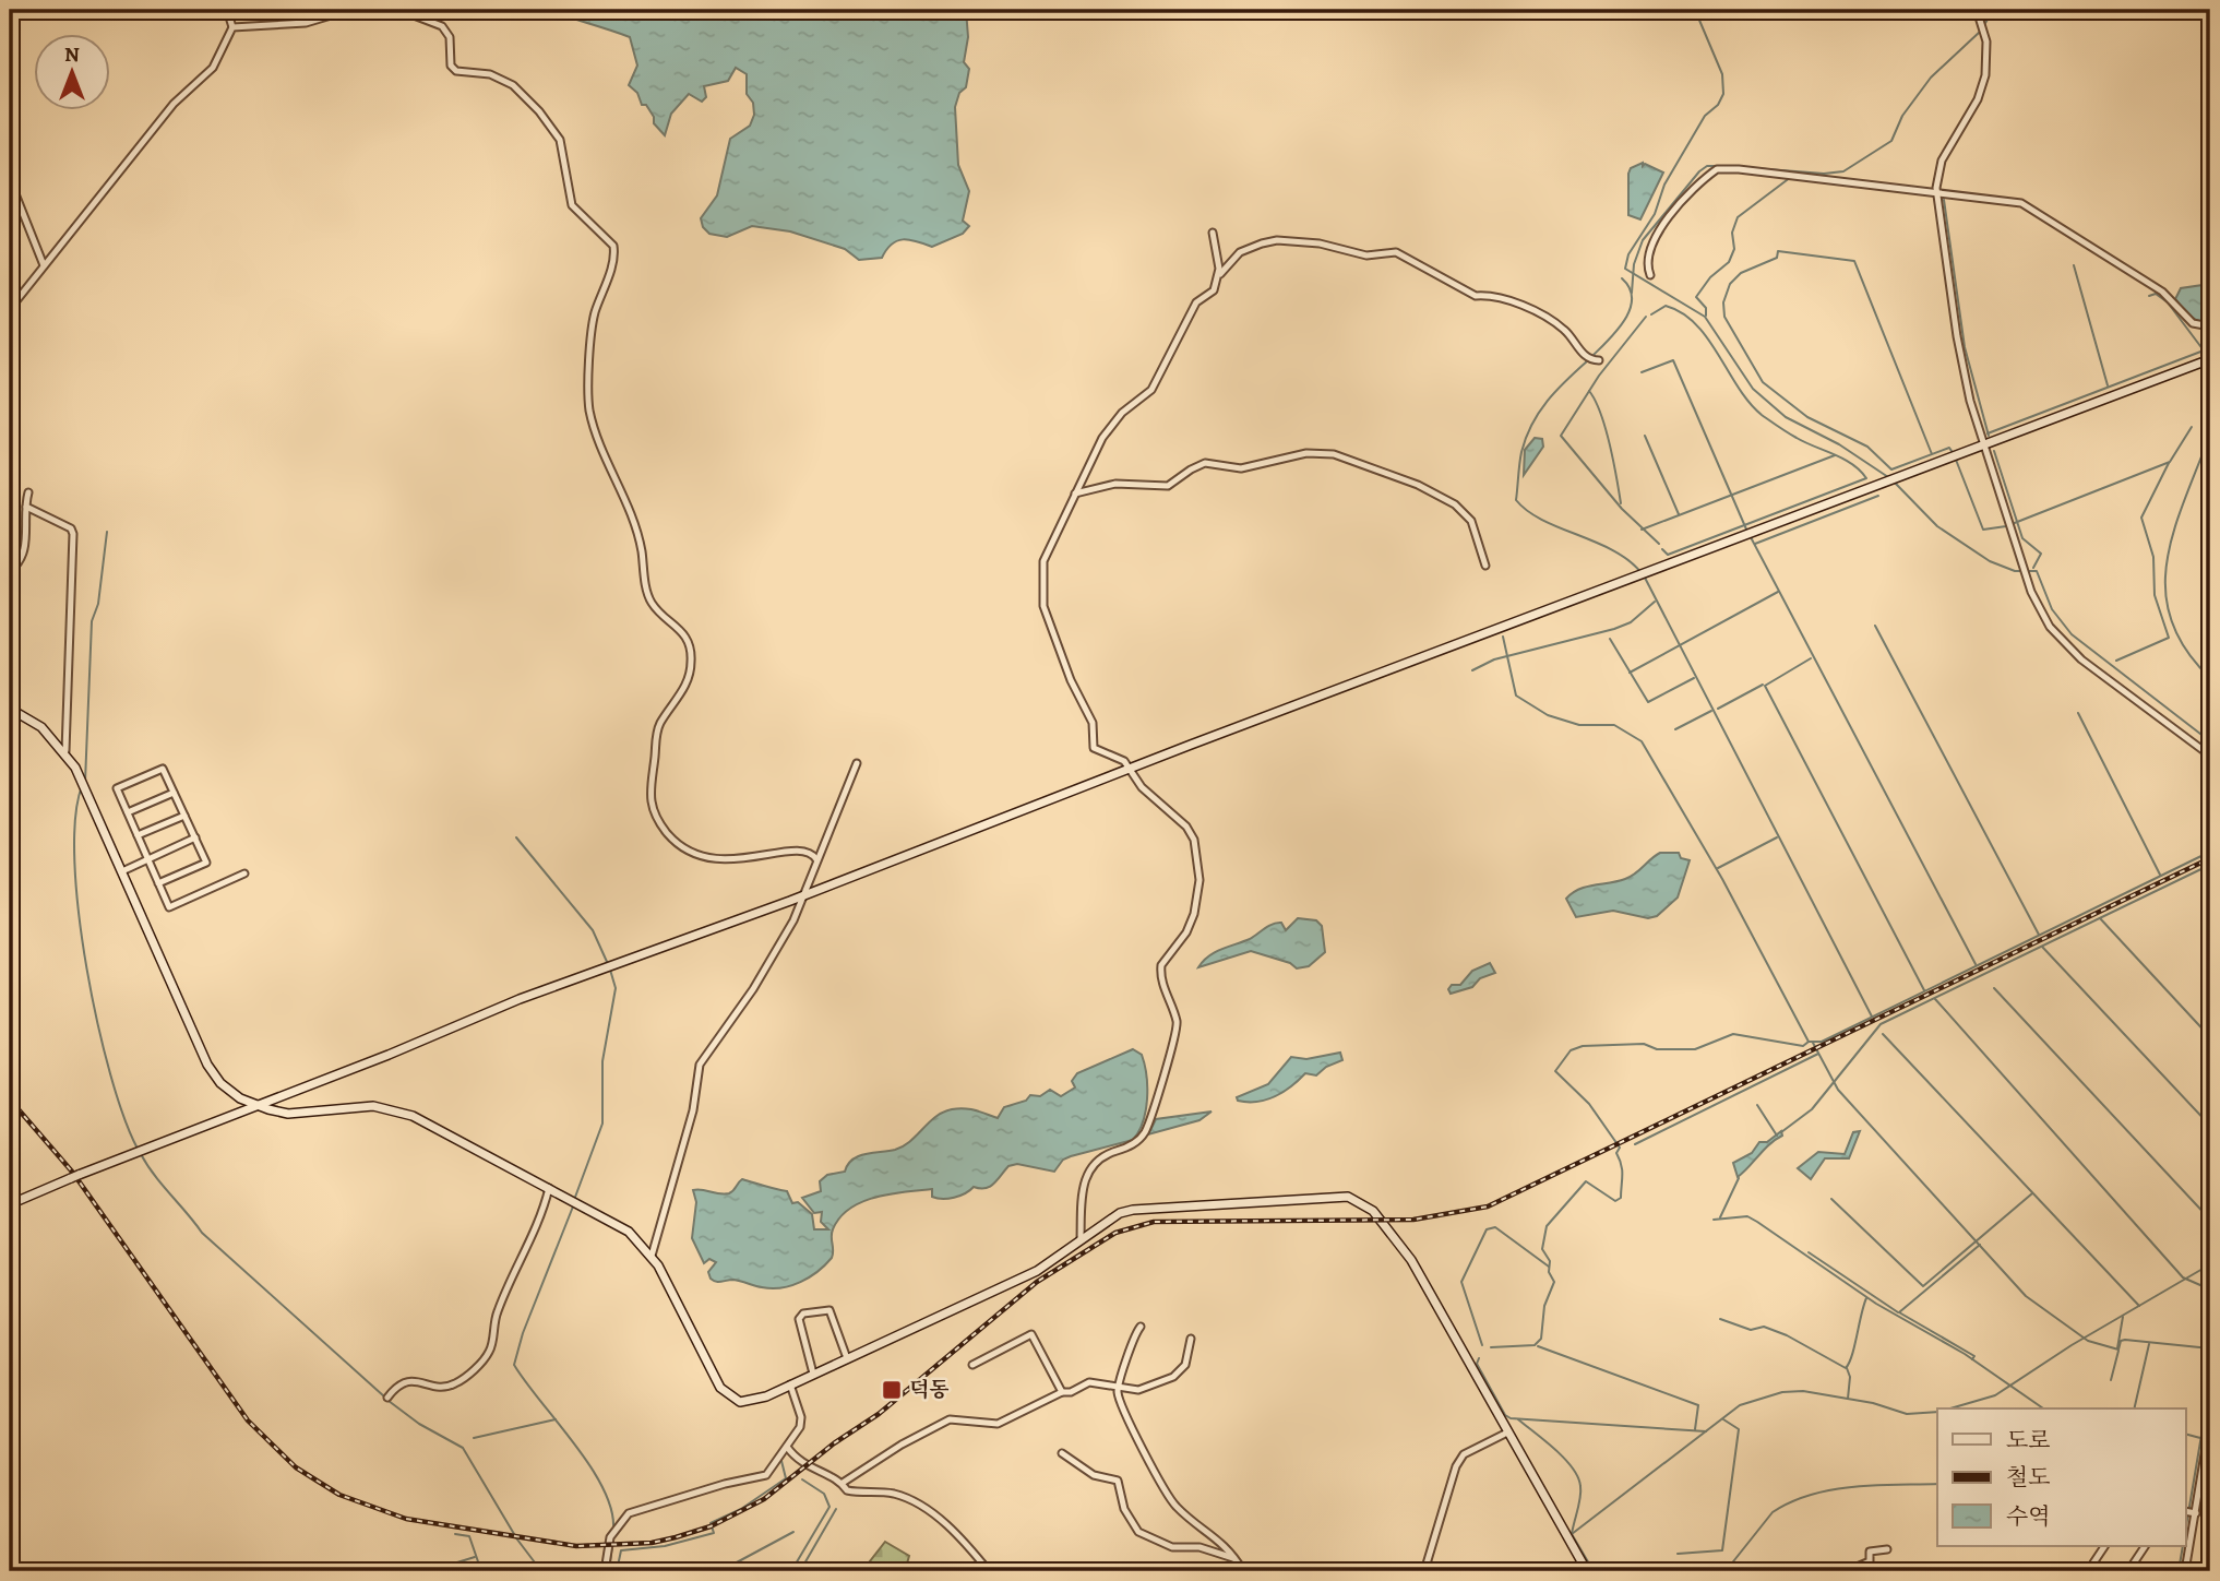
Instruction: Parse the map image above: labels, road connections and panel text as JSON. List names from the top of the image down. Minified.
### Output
{"places":{"transit":["덕동"]},"legend":["도로","철도","수역"],"north":"top"}
